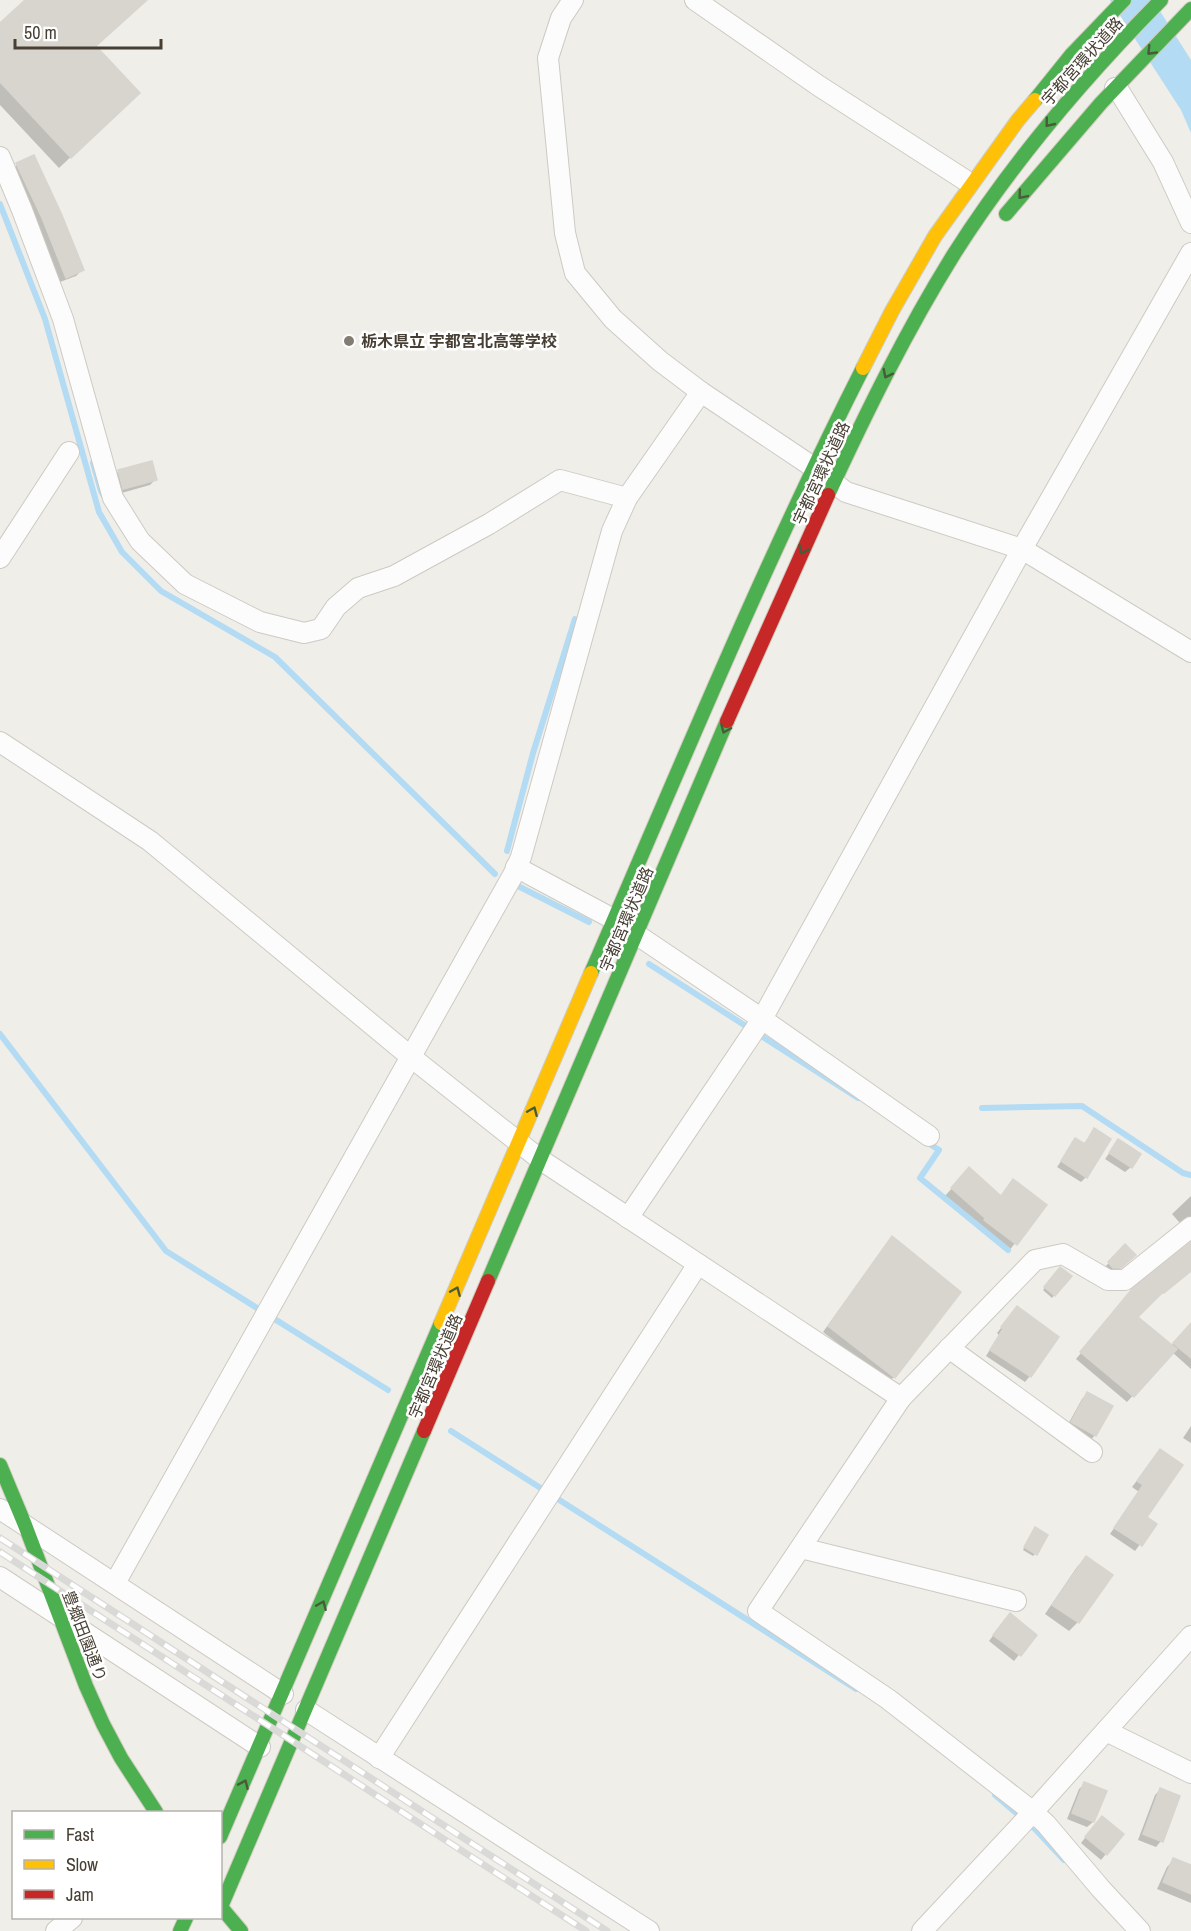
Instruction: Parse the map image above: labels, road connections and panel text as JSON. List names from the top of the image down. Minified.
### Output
{"streets":{"main road":["宇都宮環状道路","豊郷田園通り"]},"places":["栃木県立 宇都宮北高等学校"],"legend":["Fast","Slow","Jam"],"scale_bar":"50 m"}
